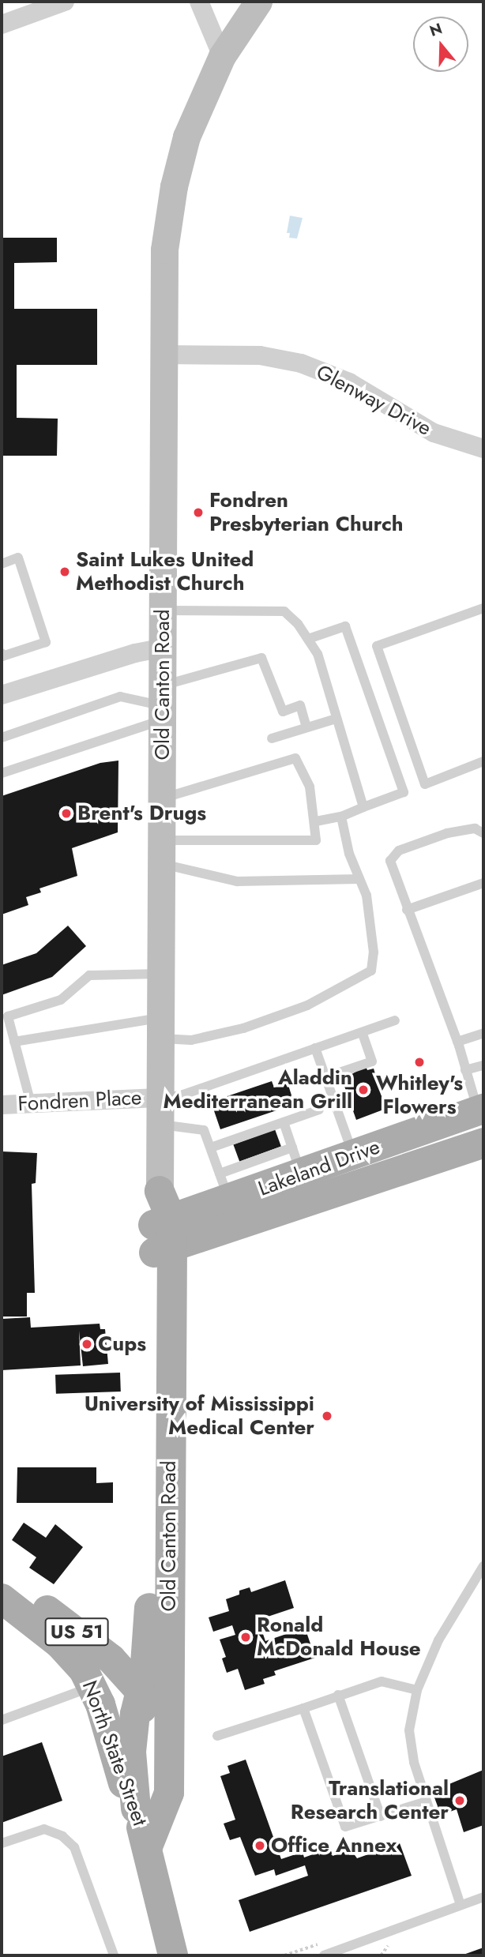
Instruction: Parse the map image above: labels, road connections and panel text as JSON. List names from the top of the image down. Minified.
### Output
{"streets":{"main road":["Old Canton Road","Lakeland Drive","US 51","North State Street"],"street":["Glenway Drive","Fondren Place"]},"crossings":[["Glenway Drive","Old Canton Road"],["Old Canton Road","Fondren Place"],["Old Canton Road","Lakeland Drive"],["Old Canton Road","North State Street"]],"places":["Fondren Presbyterian Church","Saint Lukes United Methodist Church","Brent's Drugs","Whitley's Flowers","Aladdin Mediterranean Grill","Cups","University of Mississippi Medical Center","Ronald McDonald House","Translational Research Center","Office Annex"],"north":"top"}
